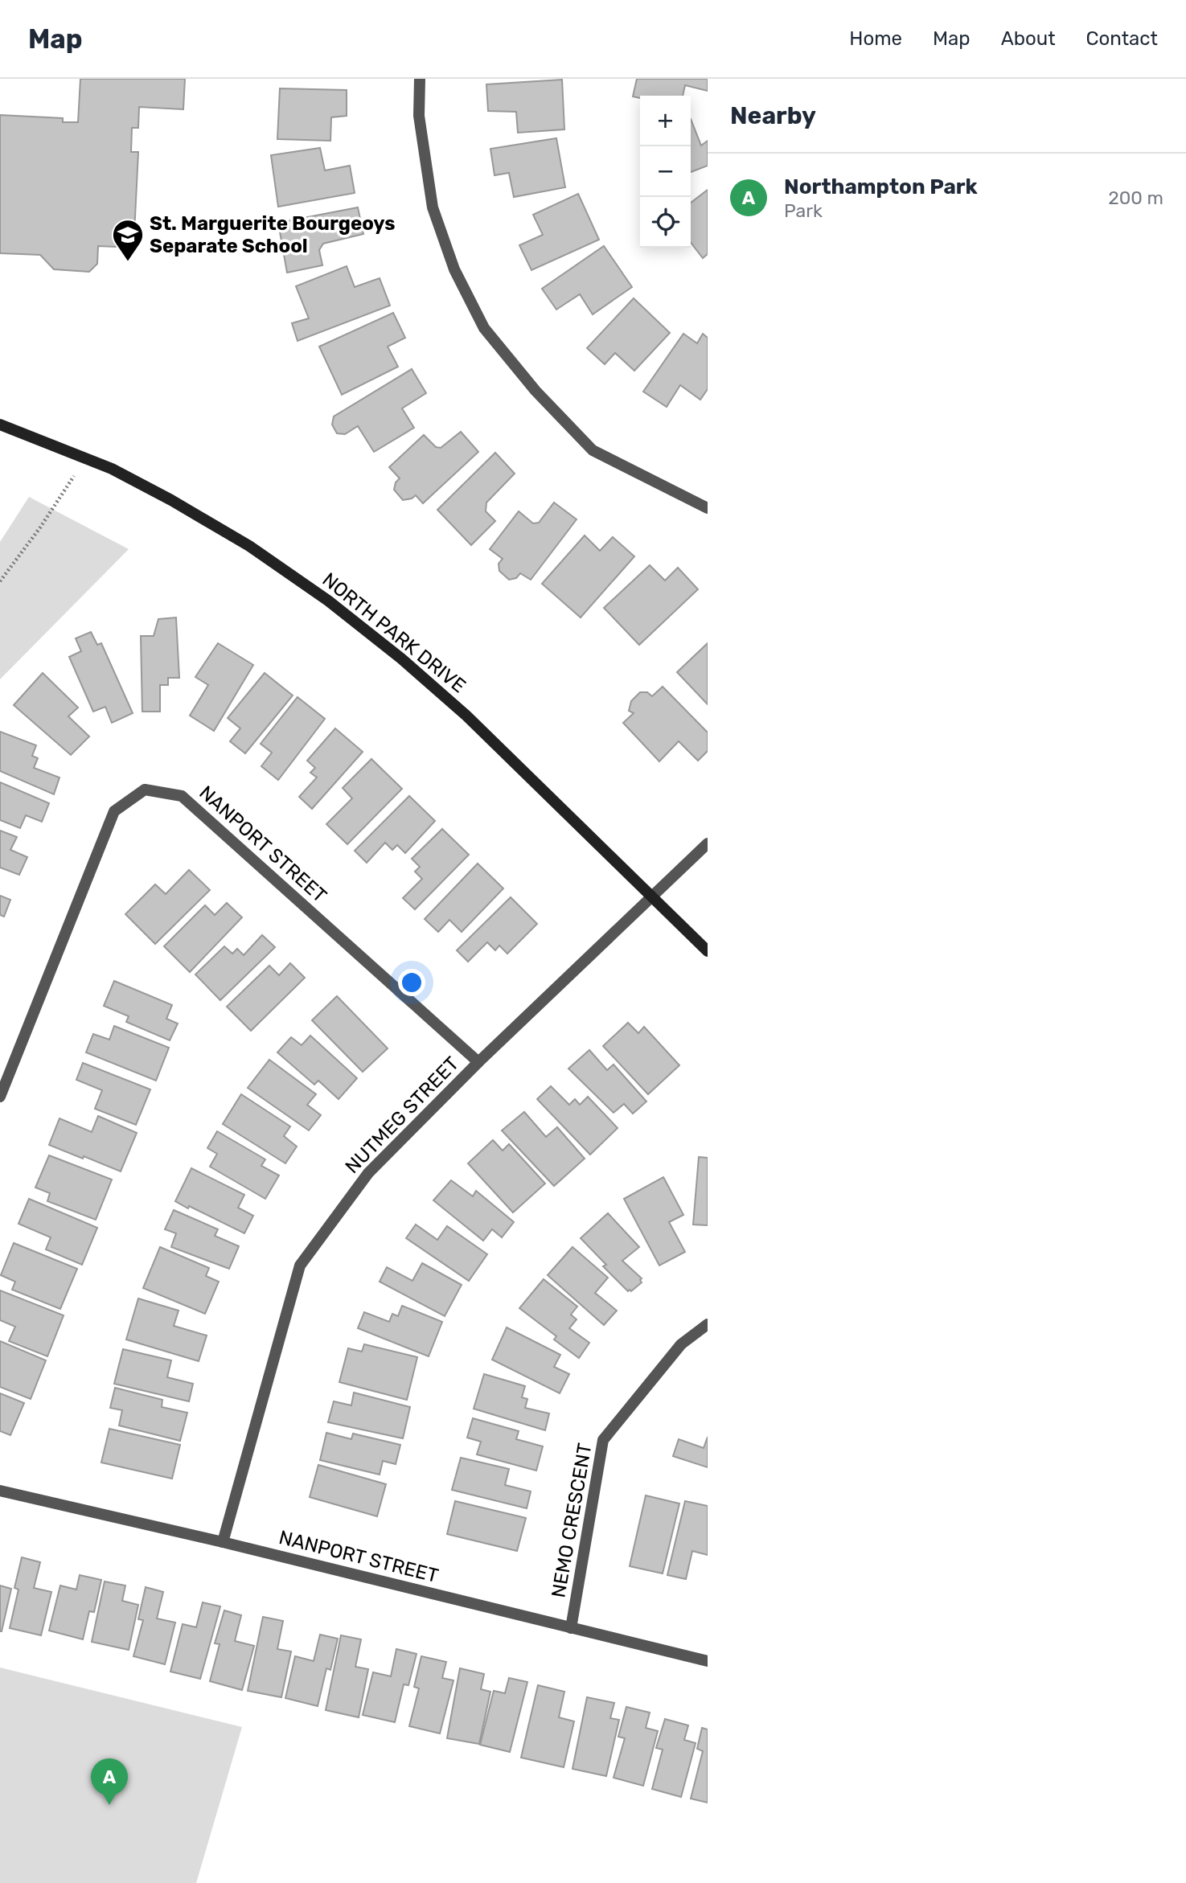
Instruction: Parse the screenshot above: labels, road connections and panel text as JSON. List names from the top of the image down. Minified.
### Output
{"streets":{"main road":["NORTH PARK DRIVE"],"street":["NANPORT STREET","NUTMEG STREET","NEMO CRESCENT"]},"crossings":[["NORTH PARK DRIVE","NUTMEG STREET"],["NANPORT STREET","NUTMEG STREET"],["NANPORT STREET","NEMO CRESCENT"]],"places":{"school or university":["St. Marguerite Bourgeoys Separate School"]},"page":{"header":"Map","nav":["Home","Map","About","Contact"],"heading":"Nearby","map_buttons":["+","−"],"list":[{"mark":"A","name":"Northampton Park","note":"Park","value":"200 m"}],"pins":"A"}}
